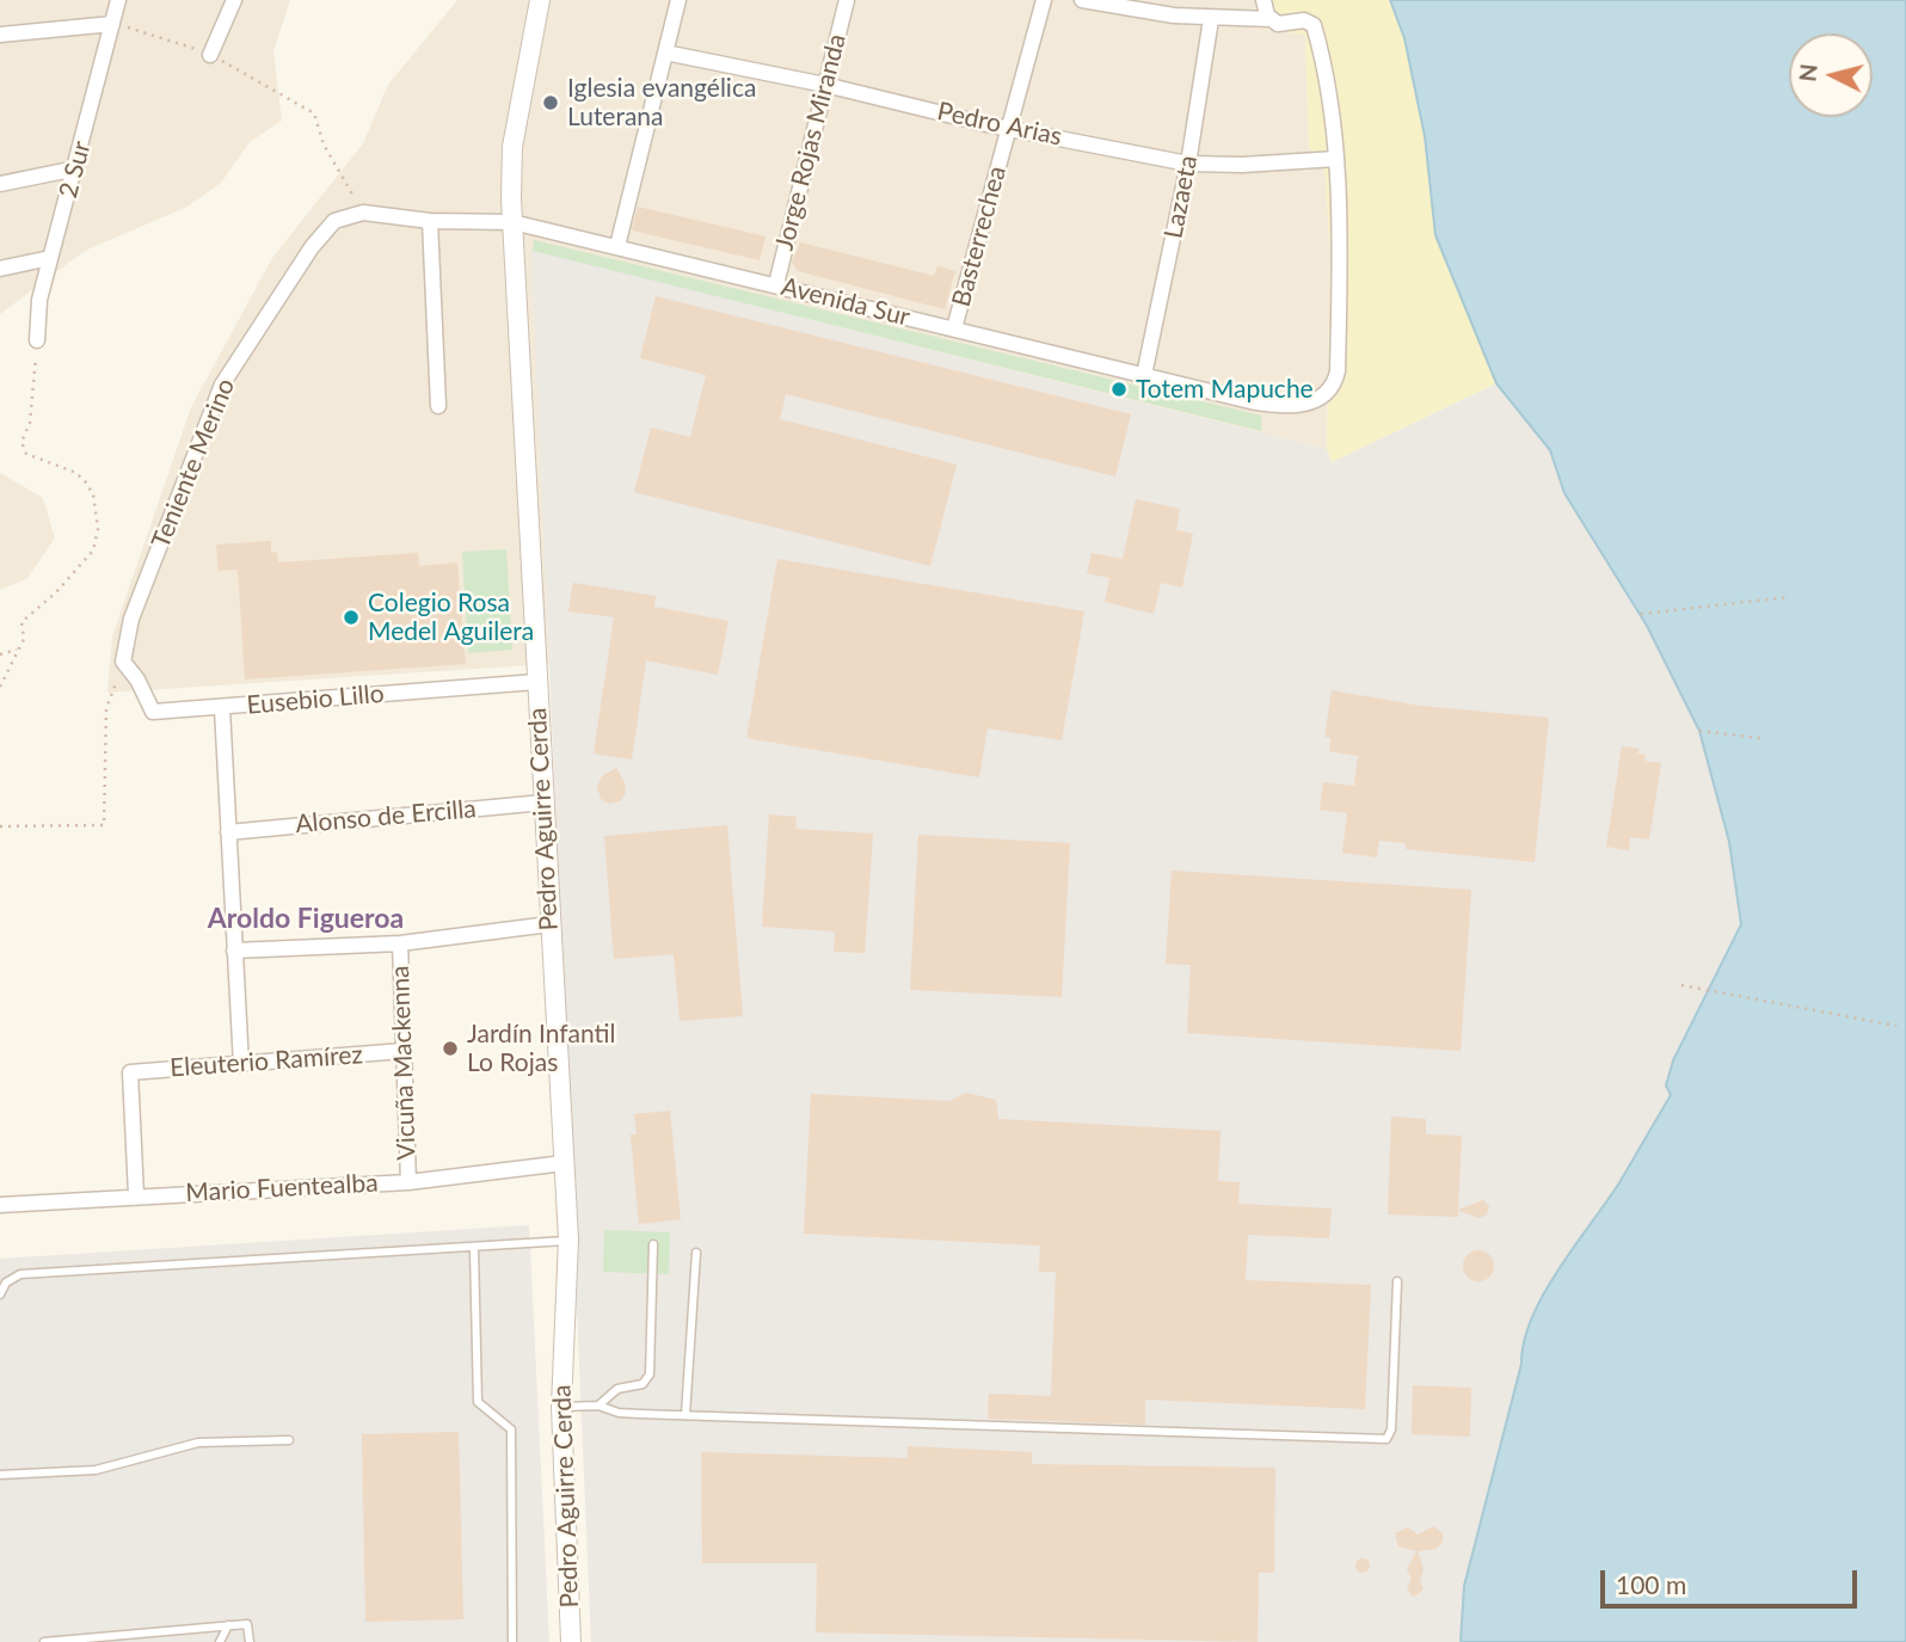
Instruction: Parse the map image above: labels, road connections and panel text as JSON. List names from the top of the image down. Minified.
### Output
{"streets":{"street":["Pedro Arias","Jorge Rojas Miranda","2 Sur","Lazaeta","Basterrechea","Avenida Sur","Teniente Merino","Eusebio Lillo","Alonso de Ercilla","Pedro Aguirre Cerda","Eleuterio Ramírez","Vicuña Mackenna","Mario Fuentealba"]},"crossings":[["Pedro Arias","Jorge Rojas Miranda"],["Pedro Arias","Lazaeta"],["Pedro Arias","Basterrechea"],["Pedro Arias","Avenida Sur"],["Jorge Rojas Miranda","Avenida Sur"],["Lazaeta","Avenida Sur"],["Basterrechea","Avenida Sur"],["Avenida Sur","Teniente Merino"],["Avenida Sur","Pedro Aguirre Cerda"],["Teniente Merino","Eusebio Lillo"],["Eusebio Lillo","Pedro Aguirre Cerda"],["Alonso de Ercilla","Pedro Aguirre Cerda"],["Pedro Aguirre Cerda","Mario Fuentealba"],["Eleuterio Ramírez","Vicuña Mackenna"],["Eleuterio Ramírez","Mario Fuentealba"],["Vicuña Mackenna","Mario Fuentealba"]],"districts":["Aroldo Figueroa"],"places":["Iglesia evangélica Luterana","Totem Mapuche","Colegio Rosa Medel Aguilera","Jardín Infantil Lo Rojas"],"scale_bar":"100 m","north":"left"}
